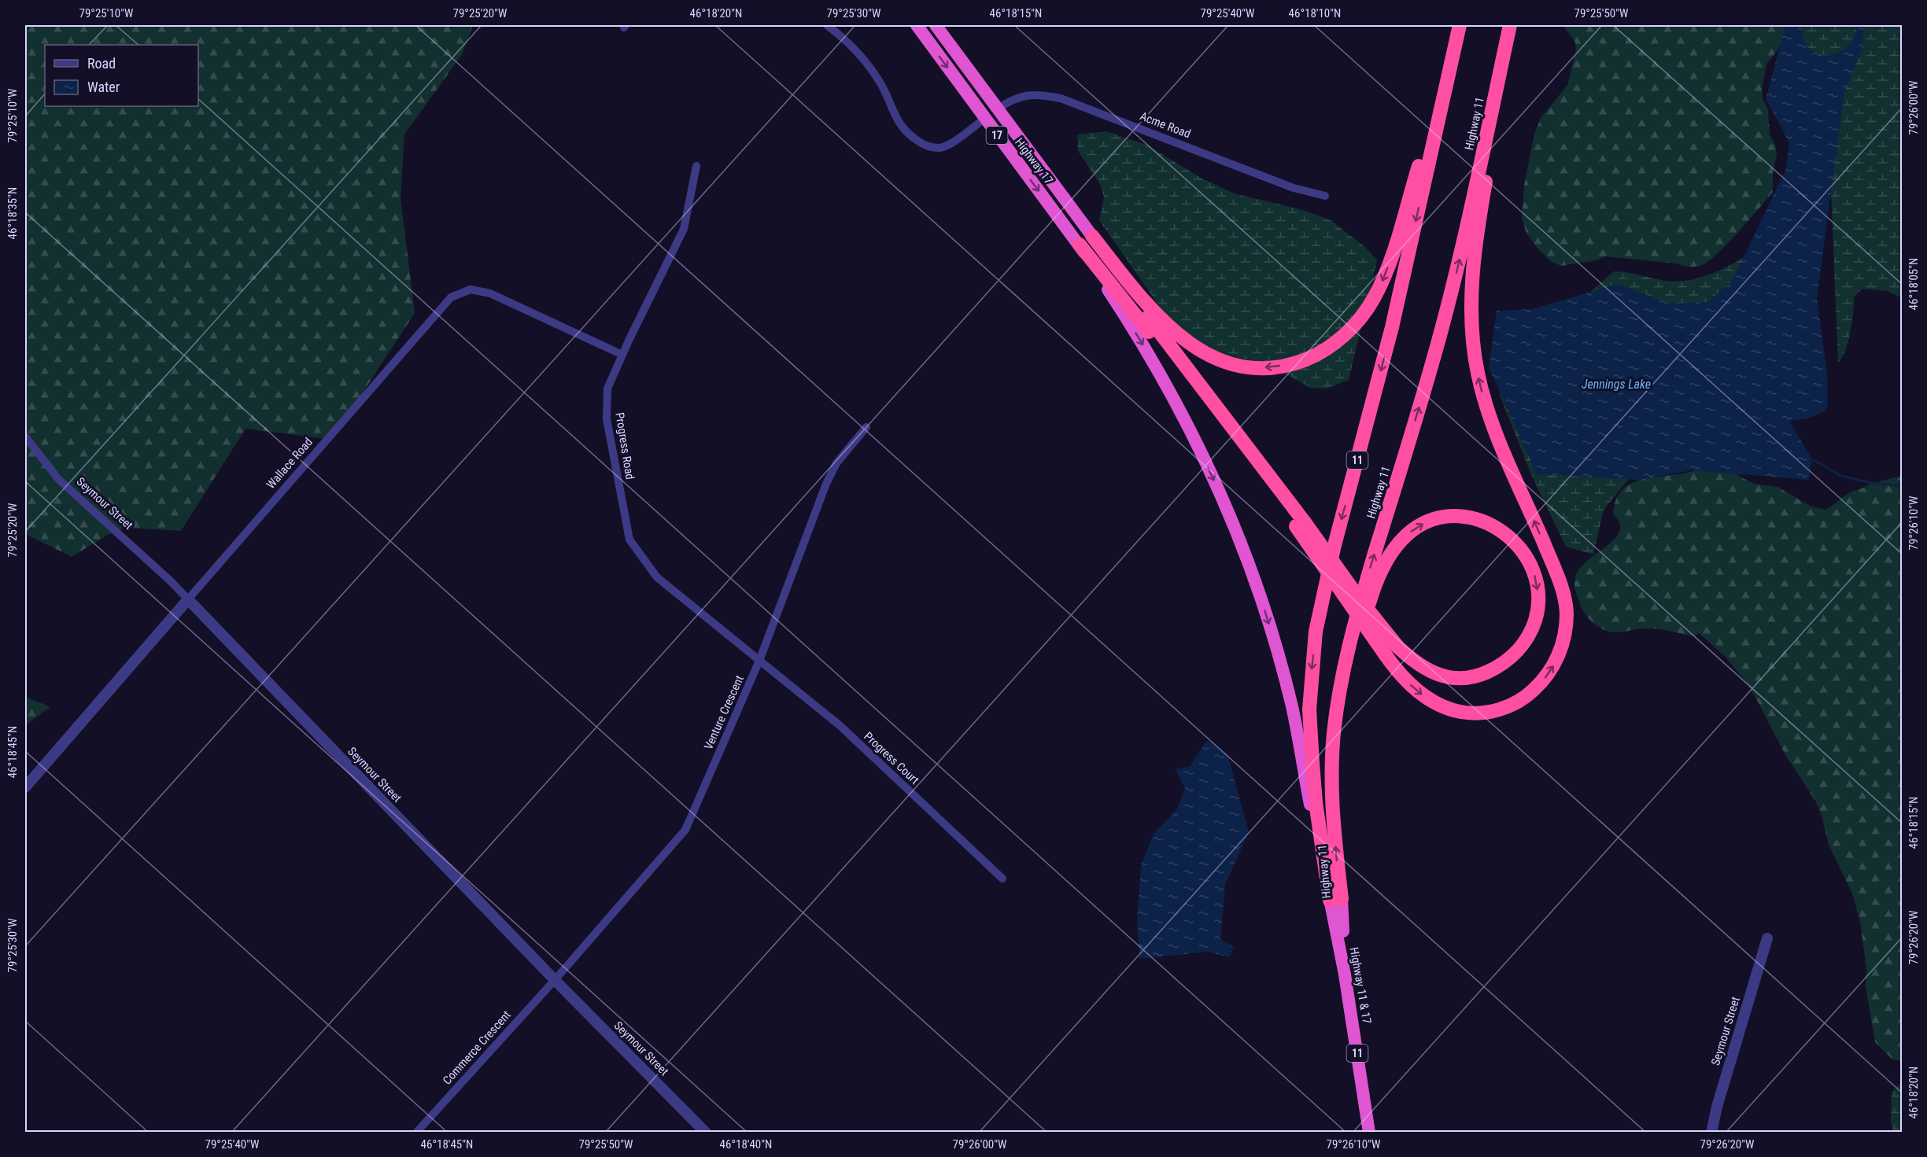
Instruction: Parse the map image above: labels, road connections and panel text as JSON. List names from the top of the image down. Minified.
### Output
{"streets":{"highway":["Highway 11","17","Highway 17","11","Highway 11 & 17"],"street":["Acme Road","Progress Road","Wallace Road","Seymour Street","Venture Crescent","Progress Court","Commerce Crescent"]},"crossings":[["Highway 11","Highway 17"],["Highway 11","Highway 11 & 17"],["Acme Road","Highway 17"],["Highway 17","Highway 11 & 17"],["Progress Road","Wallace Road"],["Progress Road","Venture Crescent"],["Progress Road","Progress Court"],["Wallace Road","Seymour Street"],["Seymour Street","Venture Crescent"],["Seymour Street","Commerce Crescent"],["Venture Crescent","Progress Court"],["Venture Crescent","Commerce Crescent"]],"water":["Jennings Lake"],"legend":["Road","Water"],"coordinates":["79°25'10\"W","79°25'20\"W","46°18'20\"N","79°25'30\"W","46°18'15\"N","79°25'40\"W","46°18'10\"N","79°25'50\"W","79°26'00\"W","46°18'35\"N","46°18'05\"N","79°26'10\"W","46°18'45\"N","79°26'20\"W","46°18'40\"N"]}
